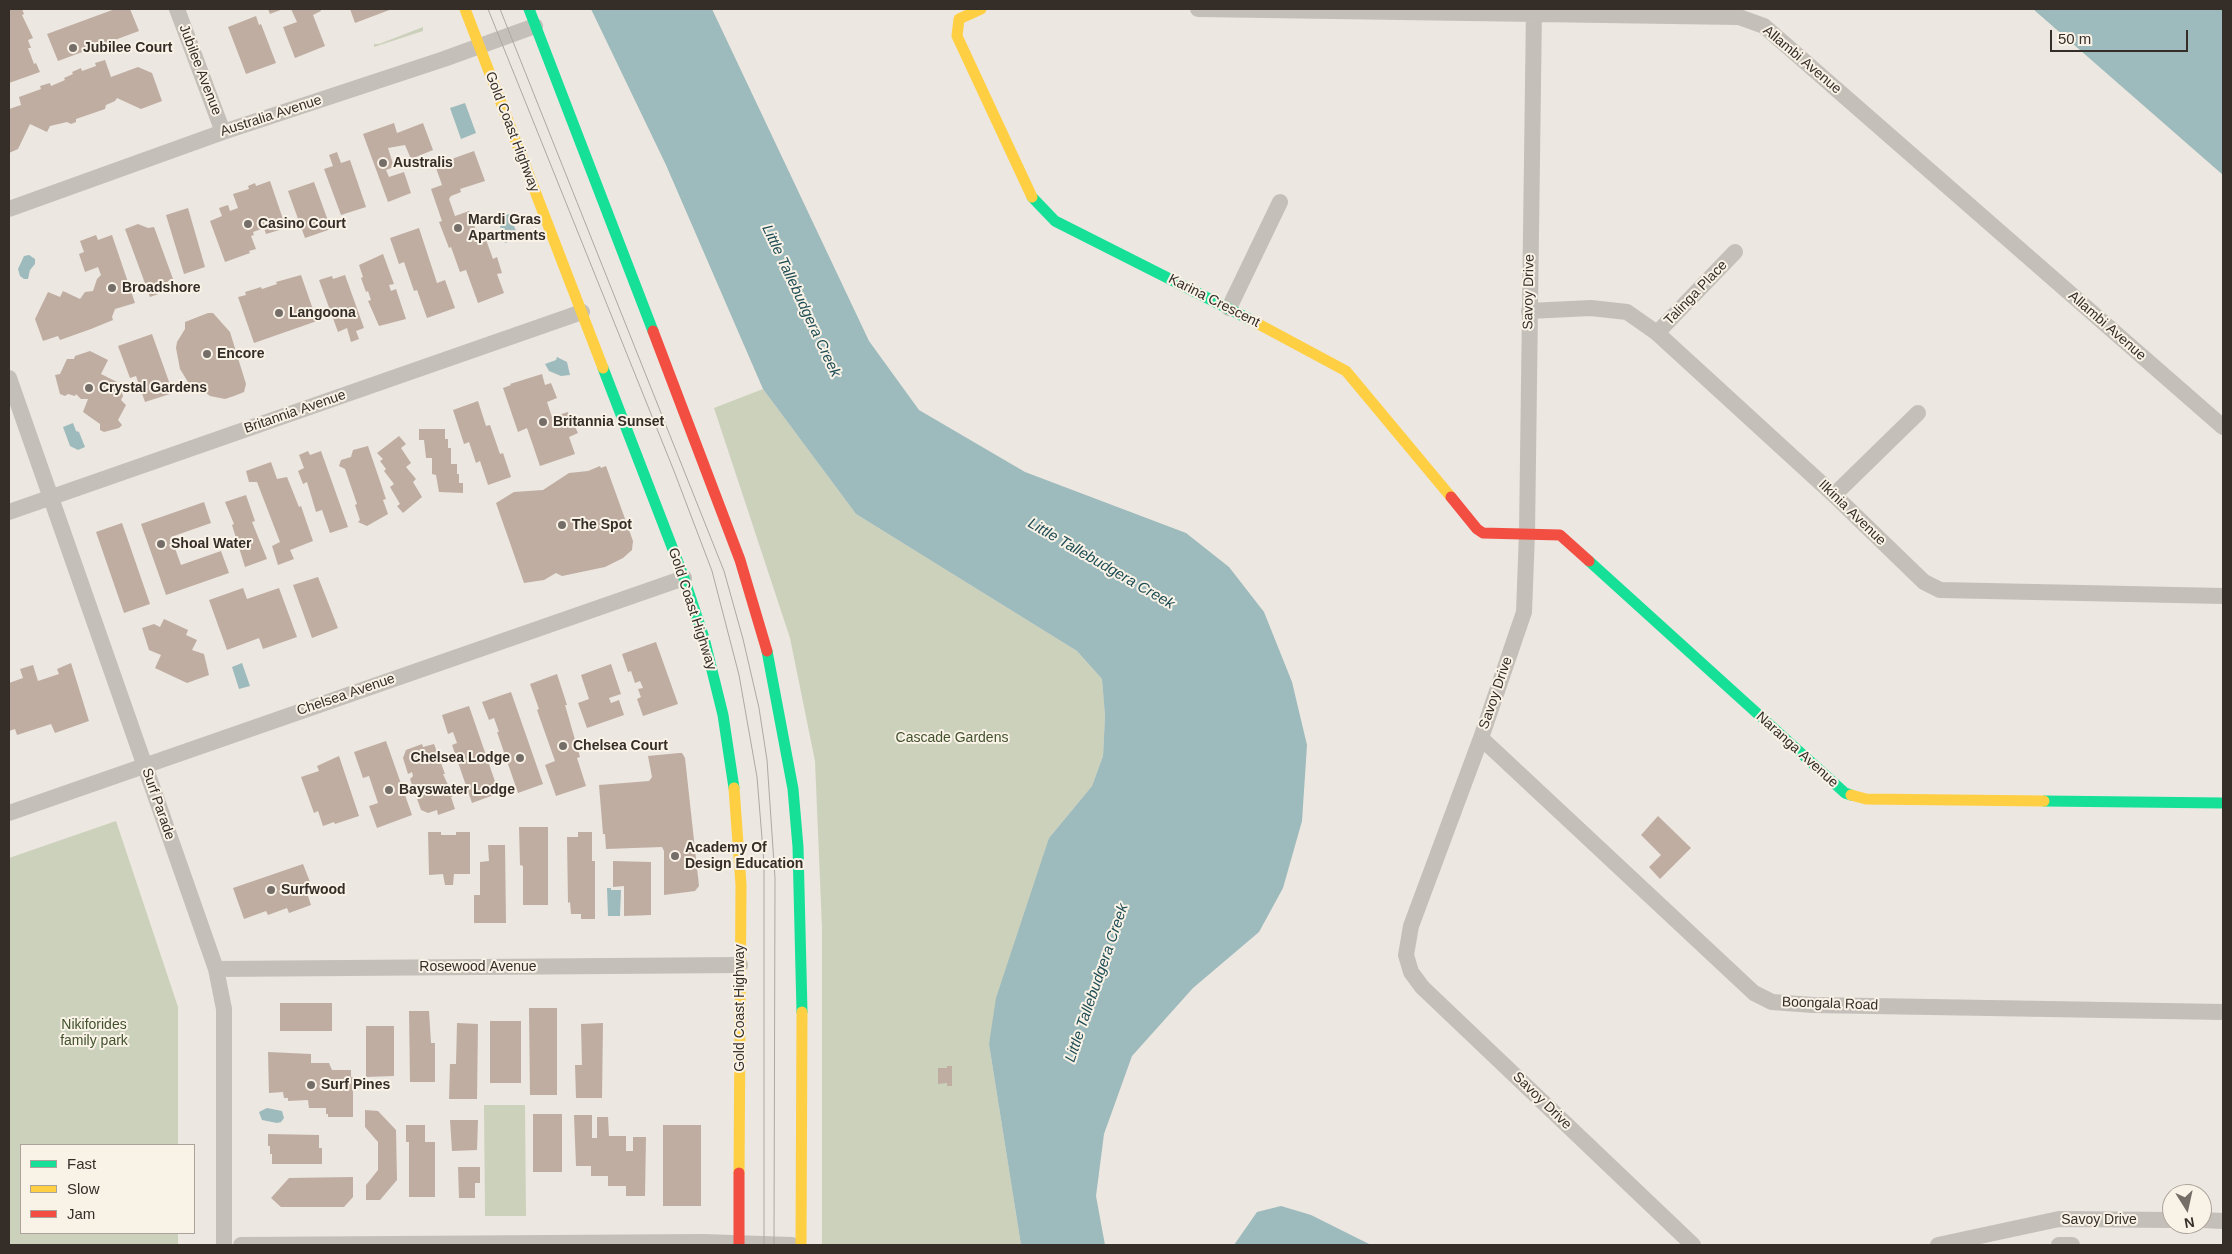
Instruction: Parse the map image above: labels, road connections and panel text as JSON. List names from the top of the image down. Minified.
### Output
{"streets":{"main road":["Gold Coast Highway","Karina Crescent","Naranga Avenue"],"street":["Allambi Avenue","Jubilee Avenue","Australia Avenue","Savoy Drive","Talinga Place","Britannia Avenue","Ilkinia Avenue","Chelsea Avenue","Surf Parade","Rosewood Avenue","Boongala Road"]},"crossings":[["Allambi Avenue","Savoy Drive"],["Jubilee Avenue","Australia Avenue"],["Australia Avenue","Gold Coast Highway"],["Gold Coast Highway","Britannia Avenue"],["Gold Coast Highway","Chelsea Avenue"],["Gold Coast Highway","Rosewood Avenue"],["Savoy Drive","Karina Crescent"],["Savoy Drive","Ilkinia Avenue"],["Savoy Drive","Naranga Avenue"],["Savoy Drive","Boongala Road"],["Talinga Place","Ilkinia Avenue"],["Karina Crescent","Naranga Avenue"],["Britannia Avenue","Surf Parade"],["Chelsea Avenue","Surf Parade"],["Surf Parade","Rosewood Avenue"]],"water":["Little Tallebudgera Creek"],"parks":["Cascade Gardens","Nikiforides family park"],"places":["Jubilee Court","Australis","Casino Court","Mardi Gras Apartments","Broadshore","Langoona","Encore","Crystal Gardens","Britannia Sunset","The Spot","Shoal Water","Chelsea Court","Chelsea Lodge","Bayswater Lodge","Academy Of Design Education","Surfwood","Surf Pines"],"legend":["Fast","Slow","Jam"],"scale_bar":"50 m","north":"bottom"}
